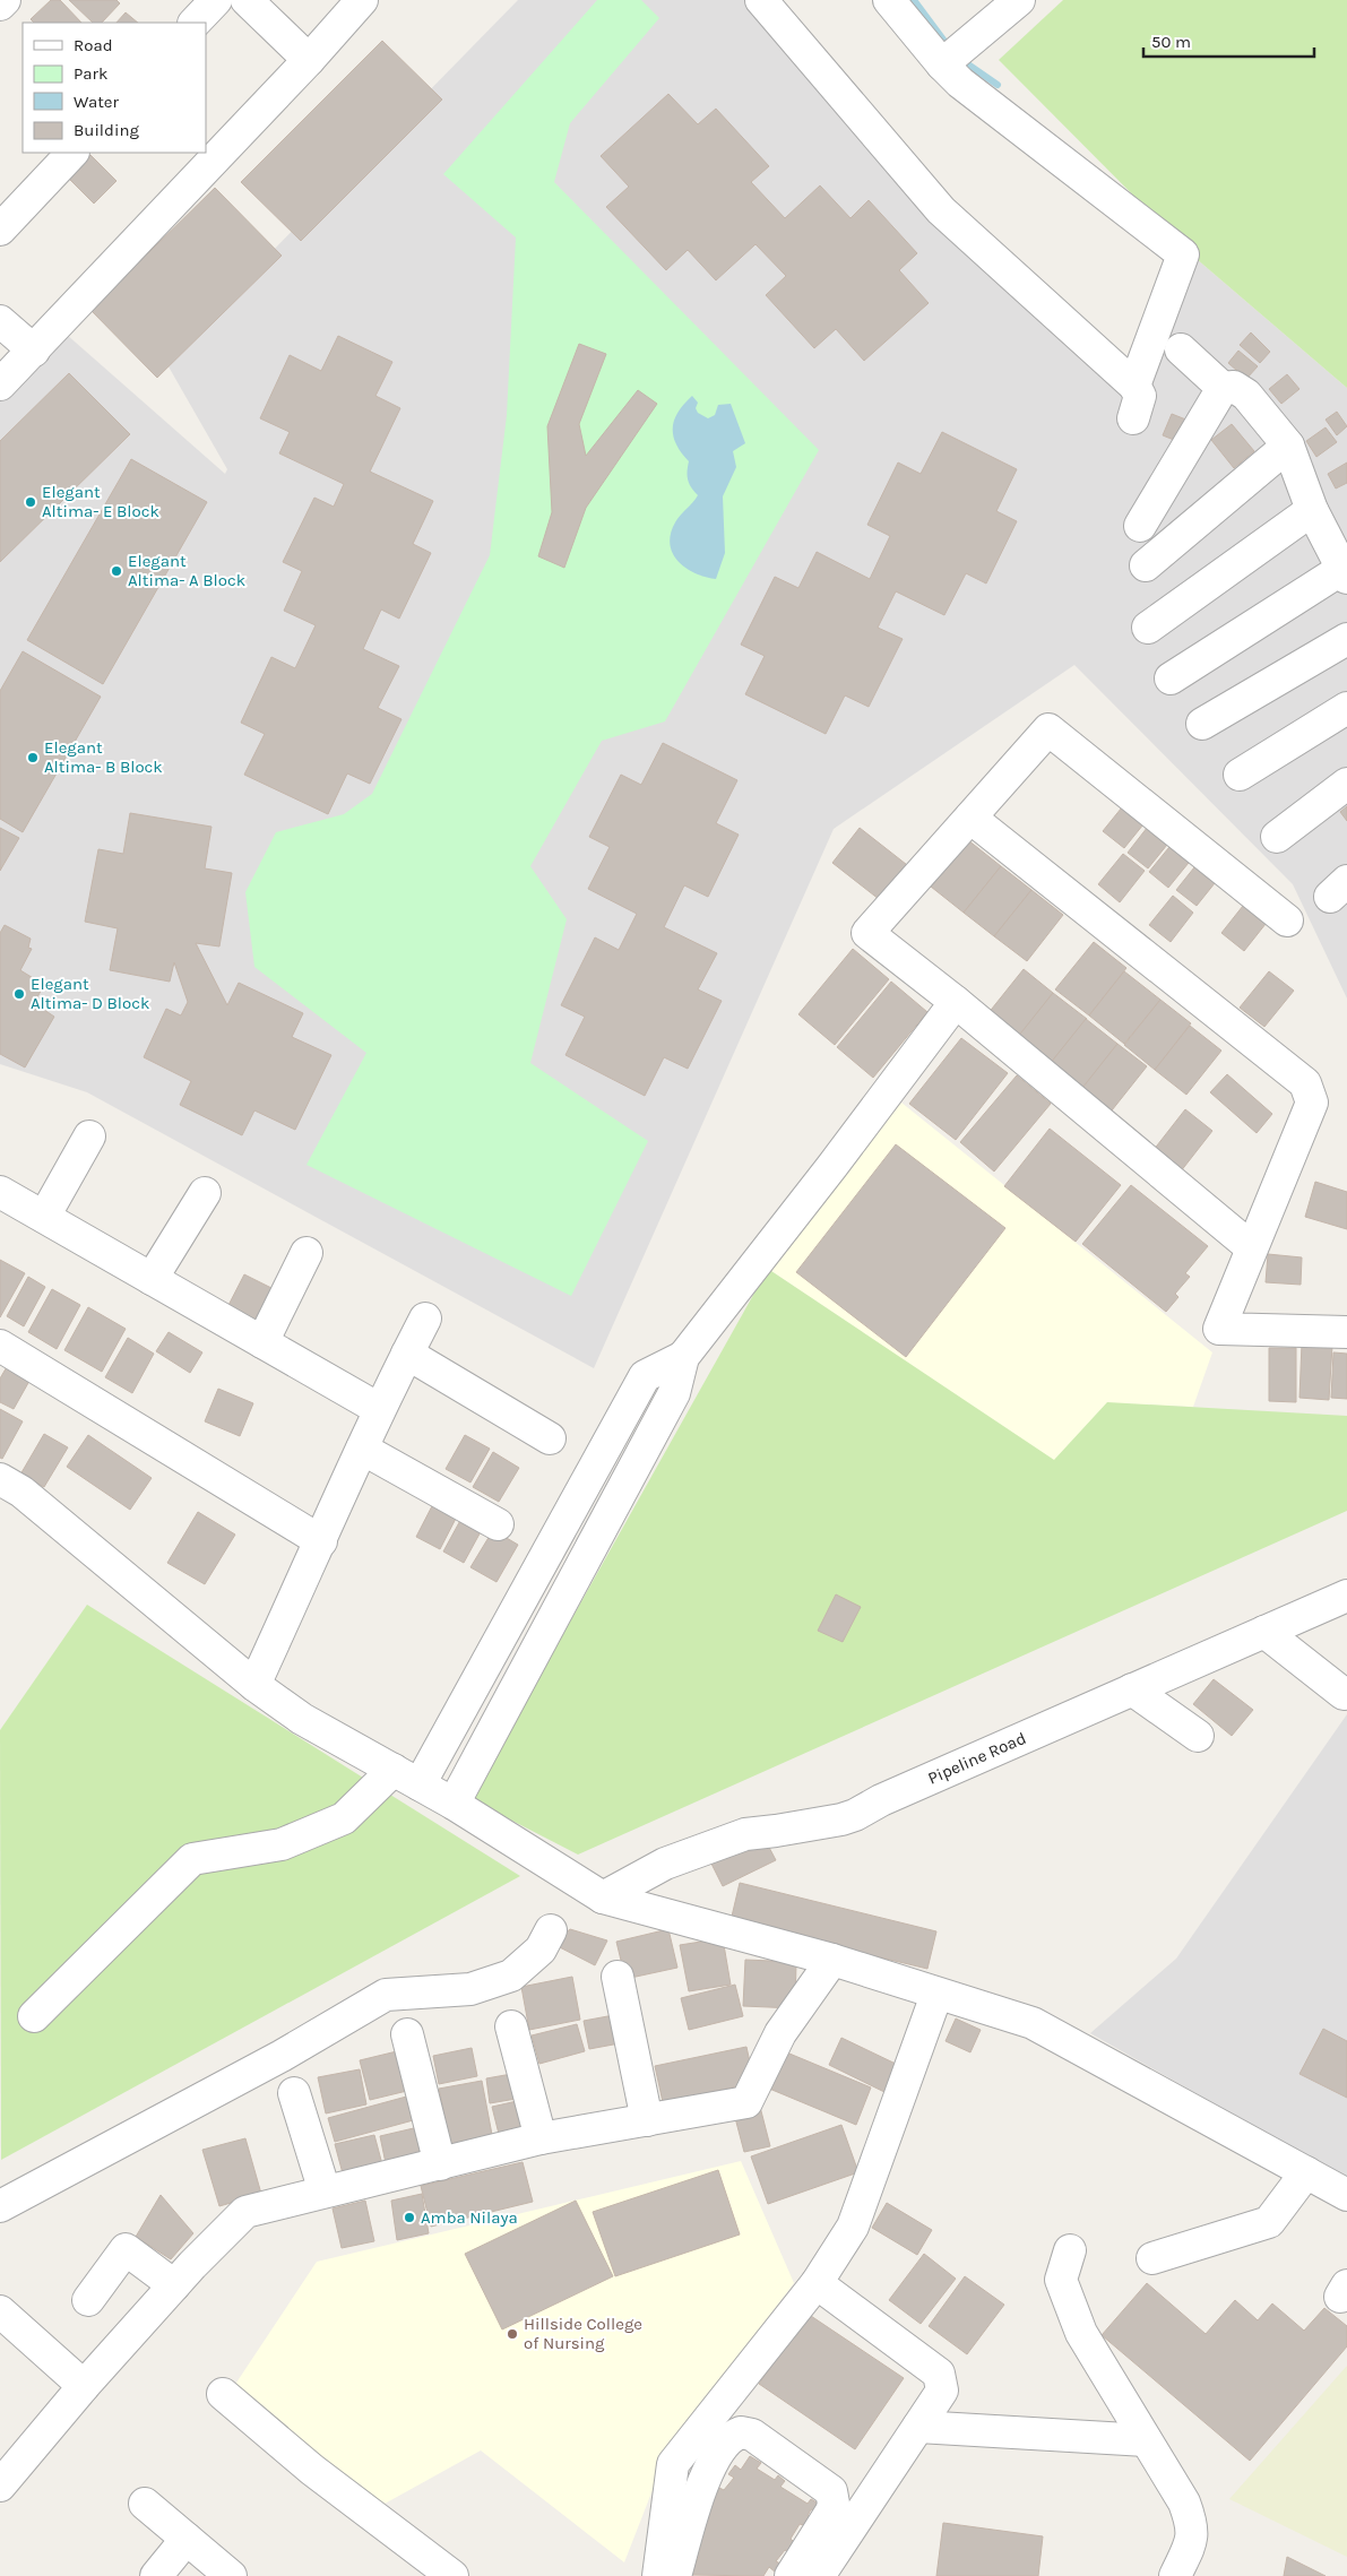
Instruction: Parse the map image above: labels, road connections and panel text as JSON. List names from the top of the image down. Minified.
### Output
{"streets":{"street":["Pipeline Road"]},"places":["Elegant Altima- E Block","Elegant Altima- A Block","Elegant Altima- B Block","Elegant Altima- D Block","Amba Nilaya","Hillside College of Nursing"],"legend":["Road","Park","Water","Building"],"scale_bar":"50 m"}
